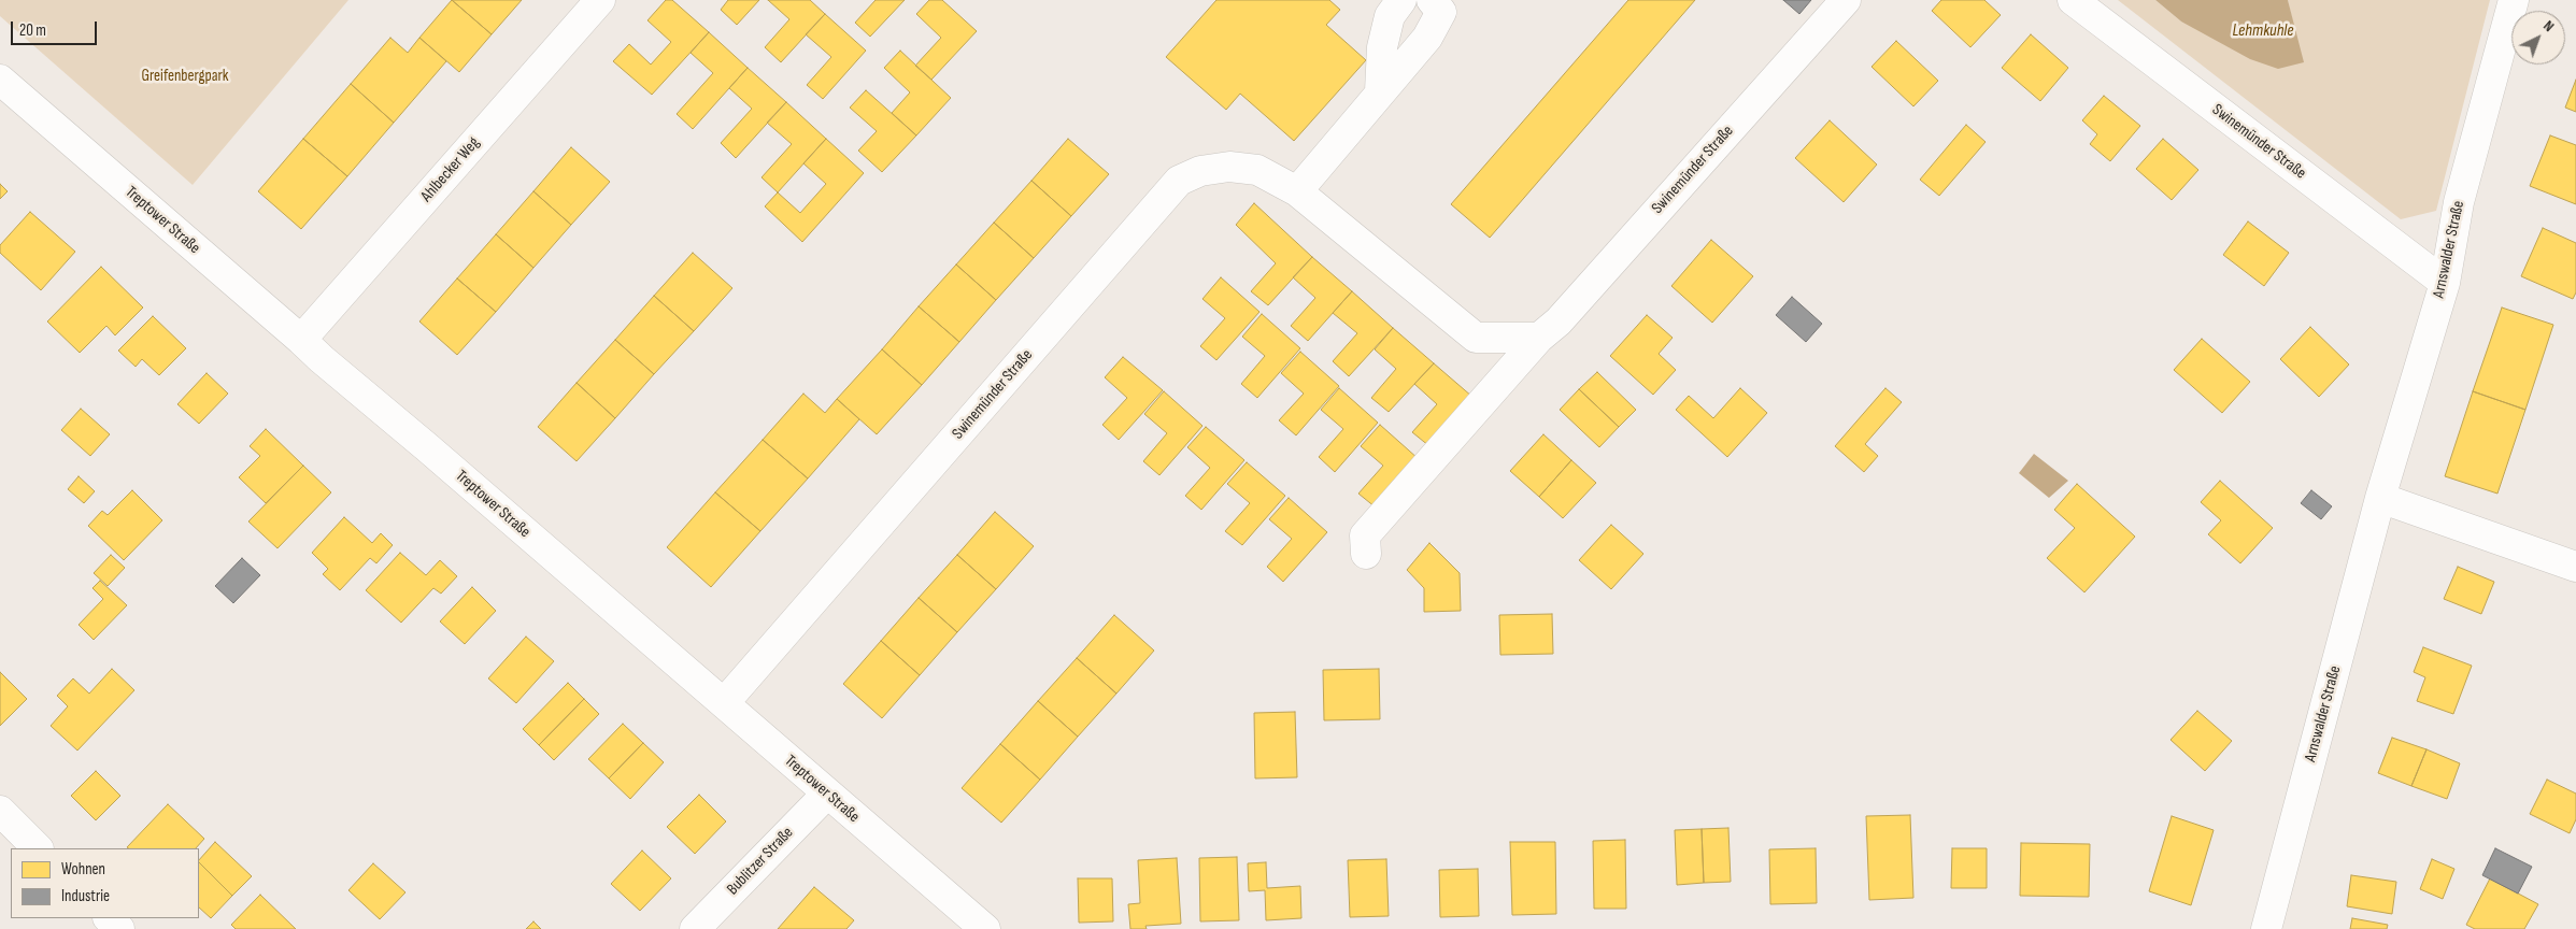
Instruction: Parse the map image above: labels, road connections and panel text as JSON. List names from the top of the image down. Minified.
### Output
{"streets":{"street":["Swinemünder Straße","Ahlbecker Weg","Treptower Straße","Arnswalder Straße","Bublitzer Straße"]},"crossings":[["Swinemünder Straße","Treptower Straße"],["Swinemünder Straße","Arnswalder Straße"],["Ahlbecker Weg","Treptower Straße"],["Treptower Straße","Bublitzer Straße"]],"water":["Lehmkuhle"],"parks":["Greifenbergpark"],"legend":["Wohnen","Industrie"],"scale_bar":"20 m","north":"top right"}
